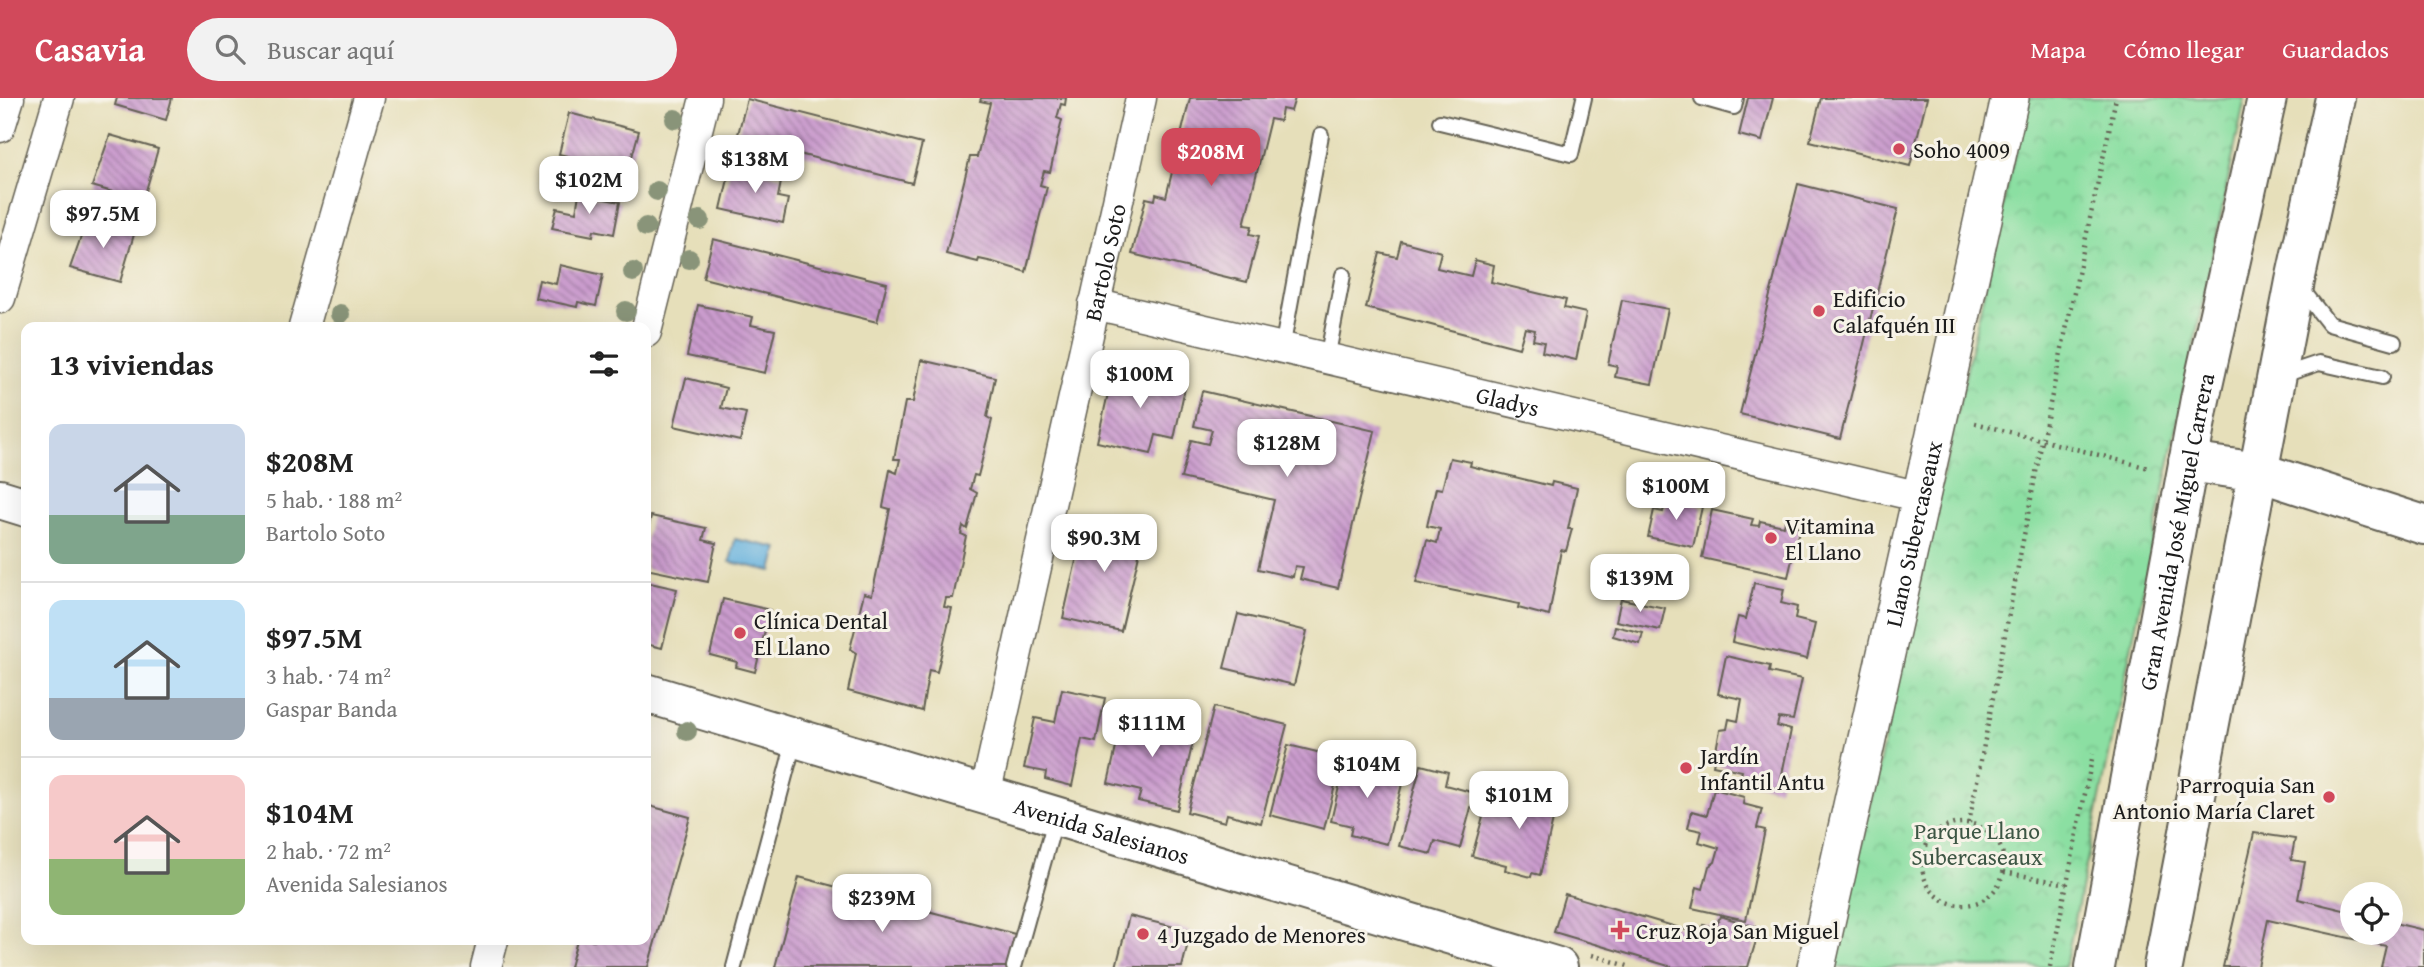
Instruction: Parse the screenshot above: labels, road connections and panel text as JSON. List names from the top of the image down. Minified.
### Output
{"streets":{"main road":["Gran Avenida José Miguel Carrera","Avenida Salesianos"],"street":["Bartolo Soto","Gladys","Llano Subercaseaux"]},"crossings":[["Bartolo Soto","Gladys"],["Bartolo Soto","Avenida Salesianos"],["Gladys","Llano Subercaseaux"]],"parks":["Parque Llano Subercaseaux"],"places":{"other":["Soho 4009","Edificio Calafquén III","Vitamina El Llano","Clínica Dental El Llano","Jardín Infantil Antu","Parroquia San Antonio María Claret","4 Juzgado de Menores"],"health":["Cruz Roja San Miguel"]},"page":{"header":"Casavia","search":"Buscar aquí","nav":["Mapa","Cómo llegar","Guardados"],"price":["$208M","$138M","$102M","$97.5M","$100M","$128M","$100M","$90.3M","$139M","$111M","$104M","$101M","$239M"],"heading":"13 viviendas","list":[{"name":"$208M","note":"5 hab. · 188 m² · Bartolo Soto"},{"name":"$97.5M","note":"3 hab. · 74 m² · Gaspar Banda"},{"name":"$104M","note":"2 hab. · 72 m² · Avenida Salesianos"}]}}
